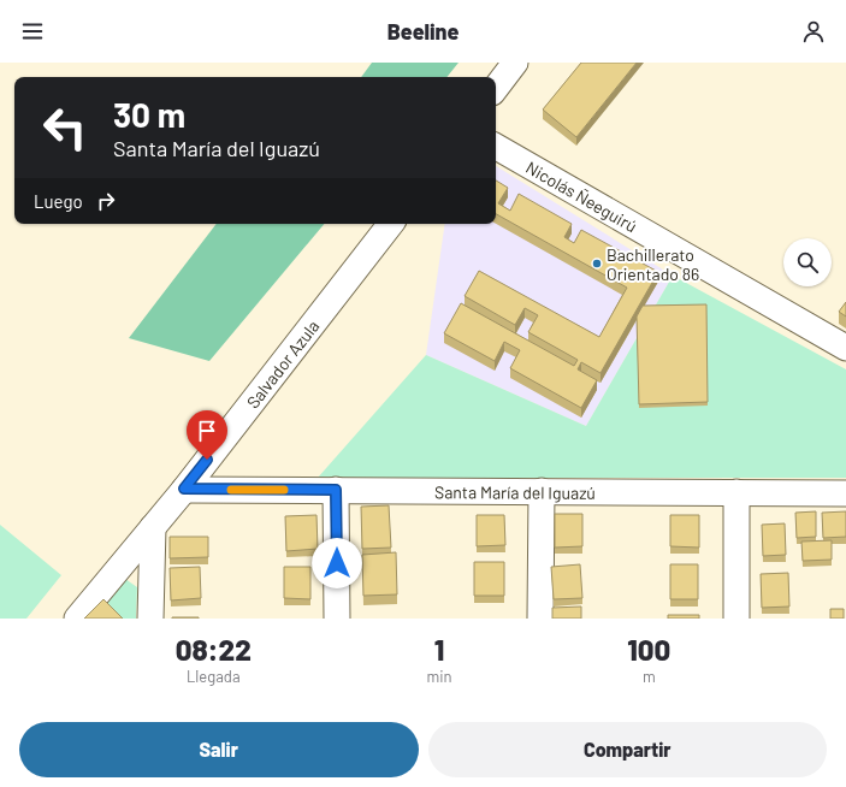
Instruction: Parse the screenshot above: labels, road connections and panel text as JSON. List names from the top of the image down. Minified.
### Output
{"streets":{"street":["Nicolás Ñeeguirú","Salvador Azula","Santa María del Iguazú"]},"crossings":[["Salvador Azula","Santa María del Iguazú"]],"places":["Bachillerato Orientado 86"],"page":{"header":"Beeline","turn":["30 m","Santa María del Iguazú"],"then":"Luego","eta":["08:22","Llegada","1","min","100","m"],"buttons":["Salir","Compartir"]}}
